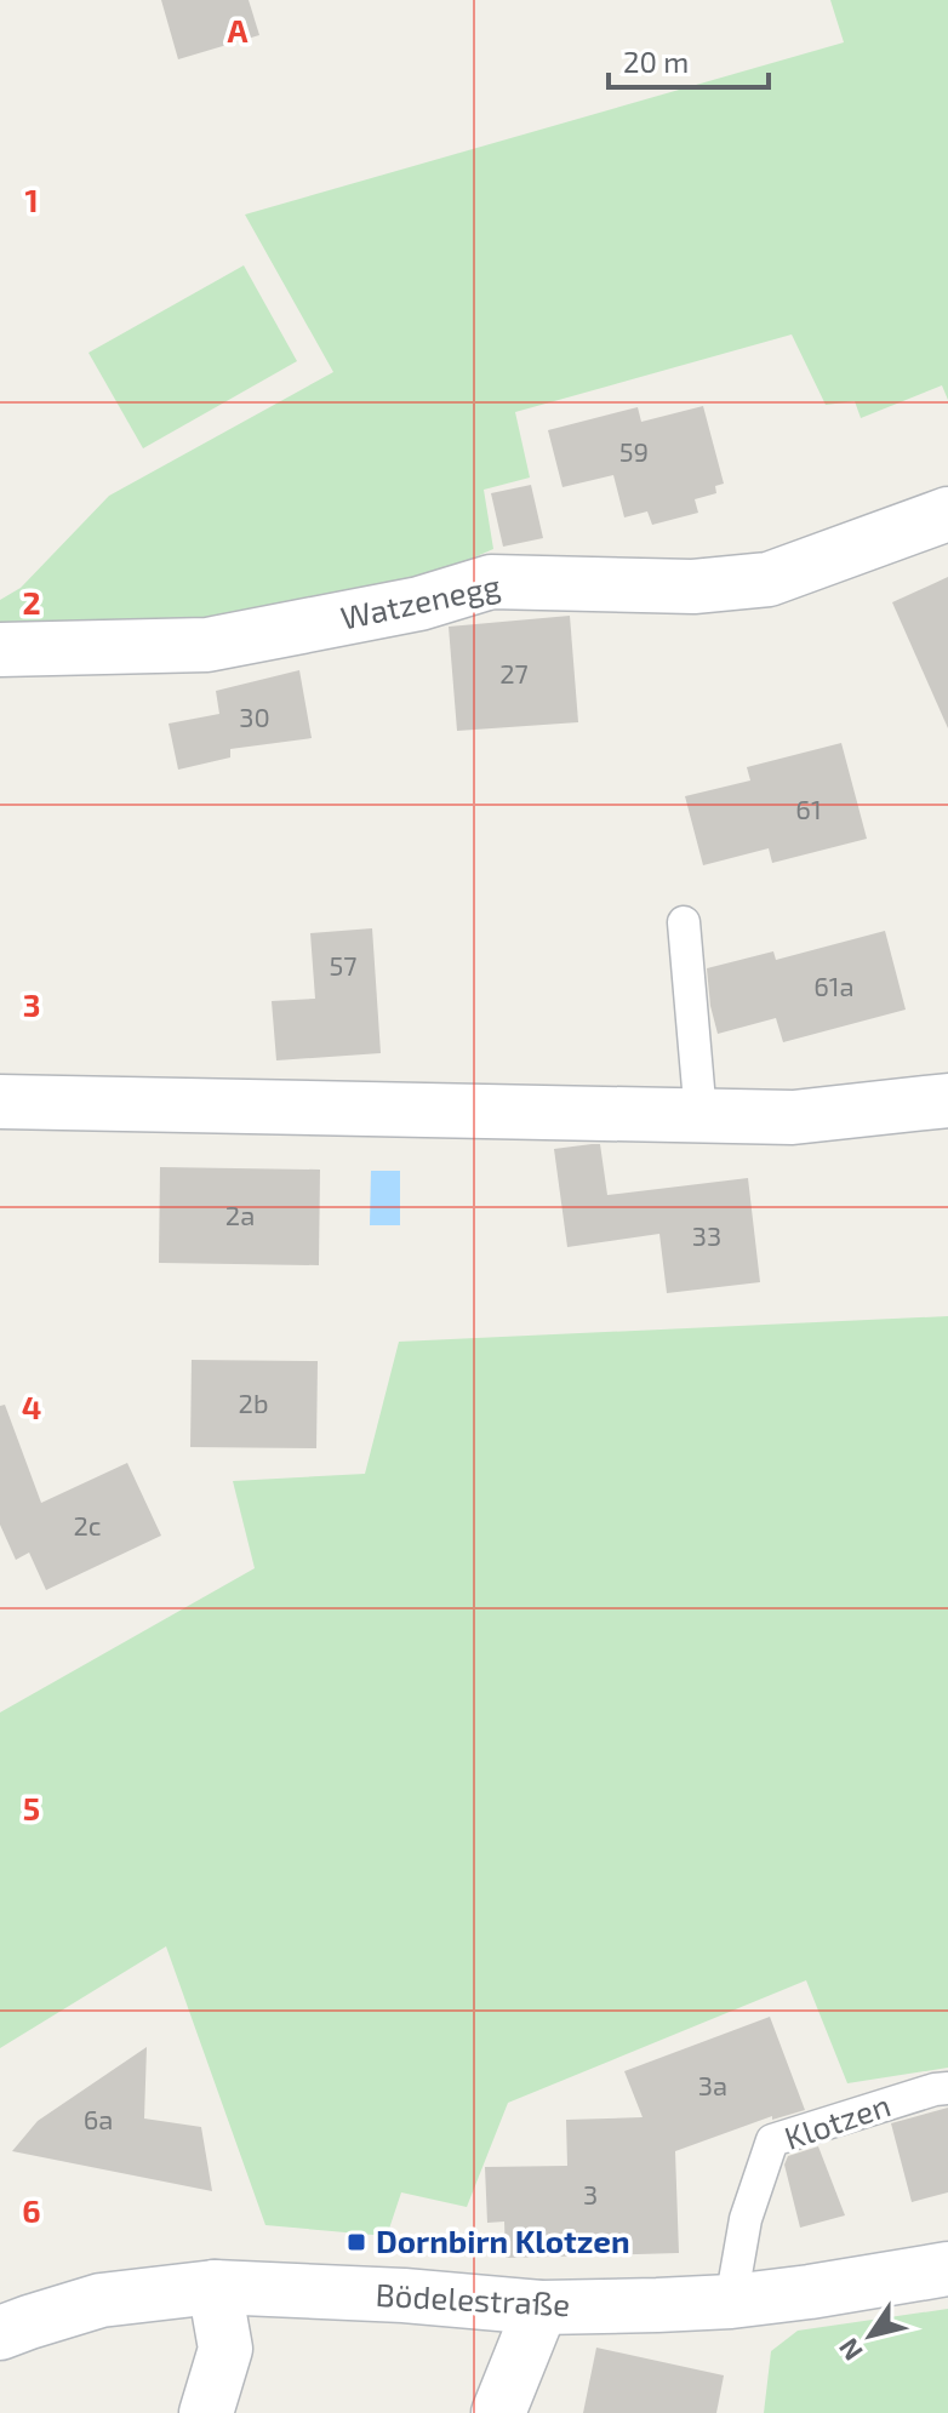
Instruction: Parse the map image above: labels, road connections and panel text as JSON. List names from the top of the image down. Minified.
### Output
{"streets":{"street":["Watzenegg","Bödelestraße"],"lane":["Klotzen"]},"crossings":[["Klotzen","Bödelestraße"]],"places":{"transit":["Dornbirn Klotzen"]},"house_numbers":["59","27","30","61","57","61a","2a","33","2b","2c","3a","6a","3"],"scale_bar":"20 m","north":"bottom left","grid":{"columns":["A"],"rows":["1","2","3","4","5","6"]}}
